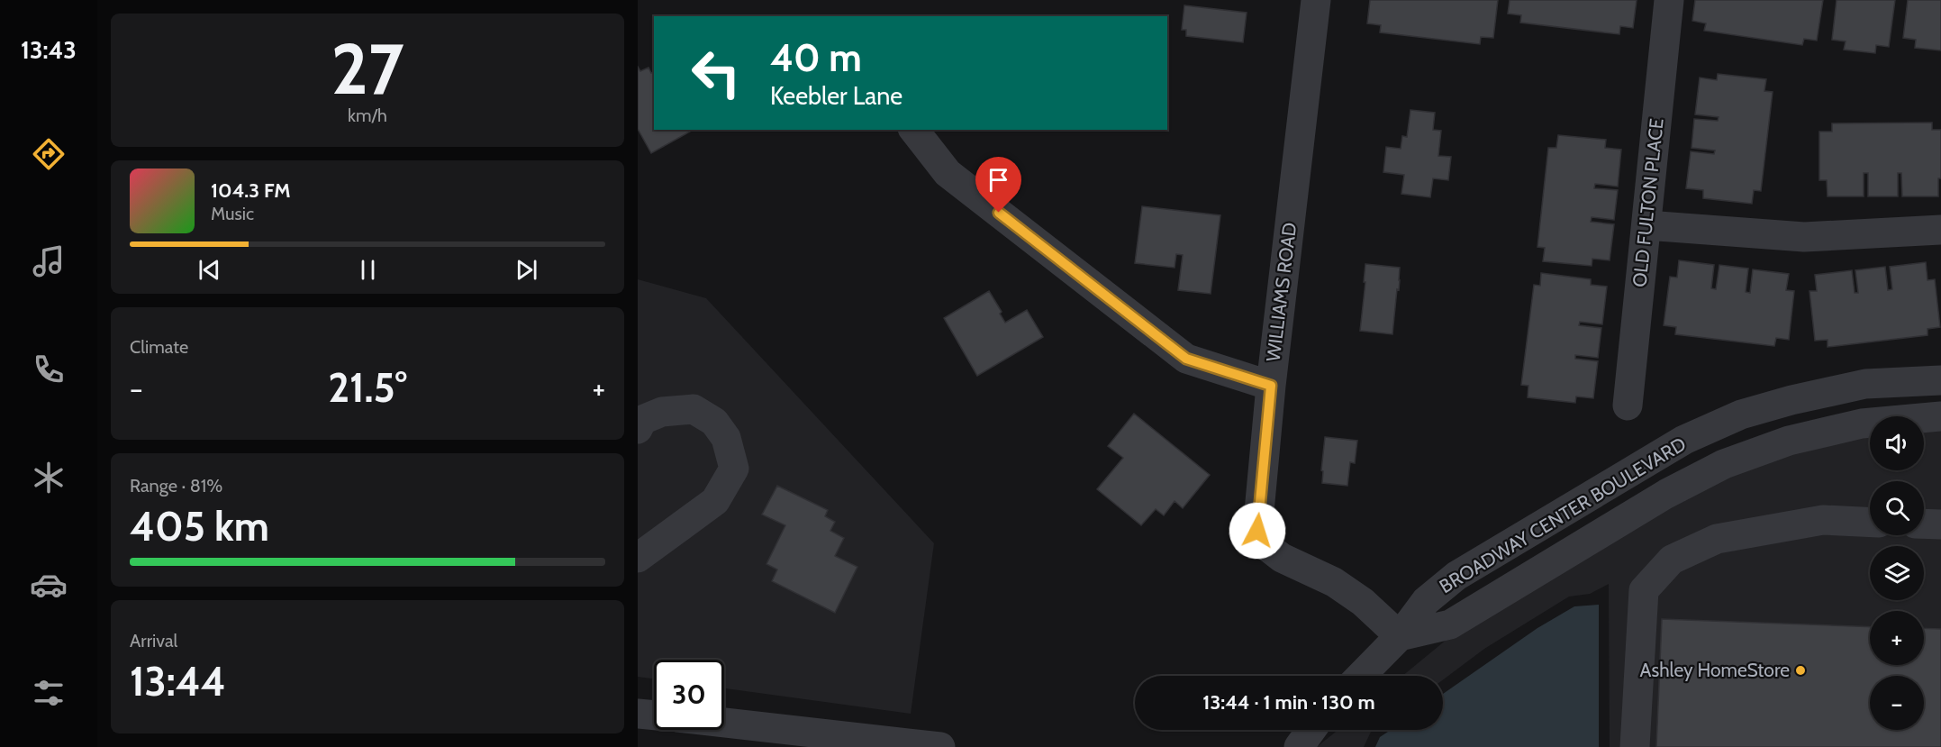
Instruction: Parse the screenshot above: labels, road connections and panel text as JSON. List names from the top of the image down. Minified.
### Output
{"streets":{"street":["OLD FULTON PLACE","WILLIAMS ROAD","BROADWAY CENTER BOULEVARD"]},"crossings":[["WILLIAMS ROAD","BROADWAY CENTER BOULEVARD"]],"places":["Ashley HomeStore"],"page":{"tabs":"13:43","tile":[["27","km/h"],"Climate",["Range · 81%","405 km"],["Arrival","13:44"]],"turn":["40 m","Keebler Lane"],"song":["104.3 FM","Music"],"heat":["−","21.5°","+"],"map_buttons":["+","−"],"limit":"30","trip":"13:44 · 1 min · 130 m"}}
